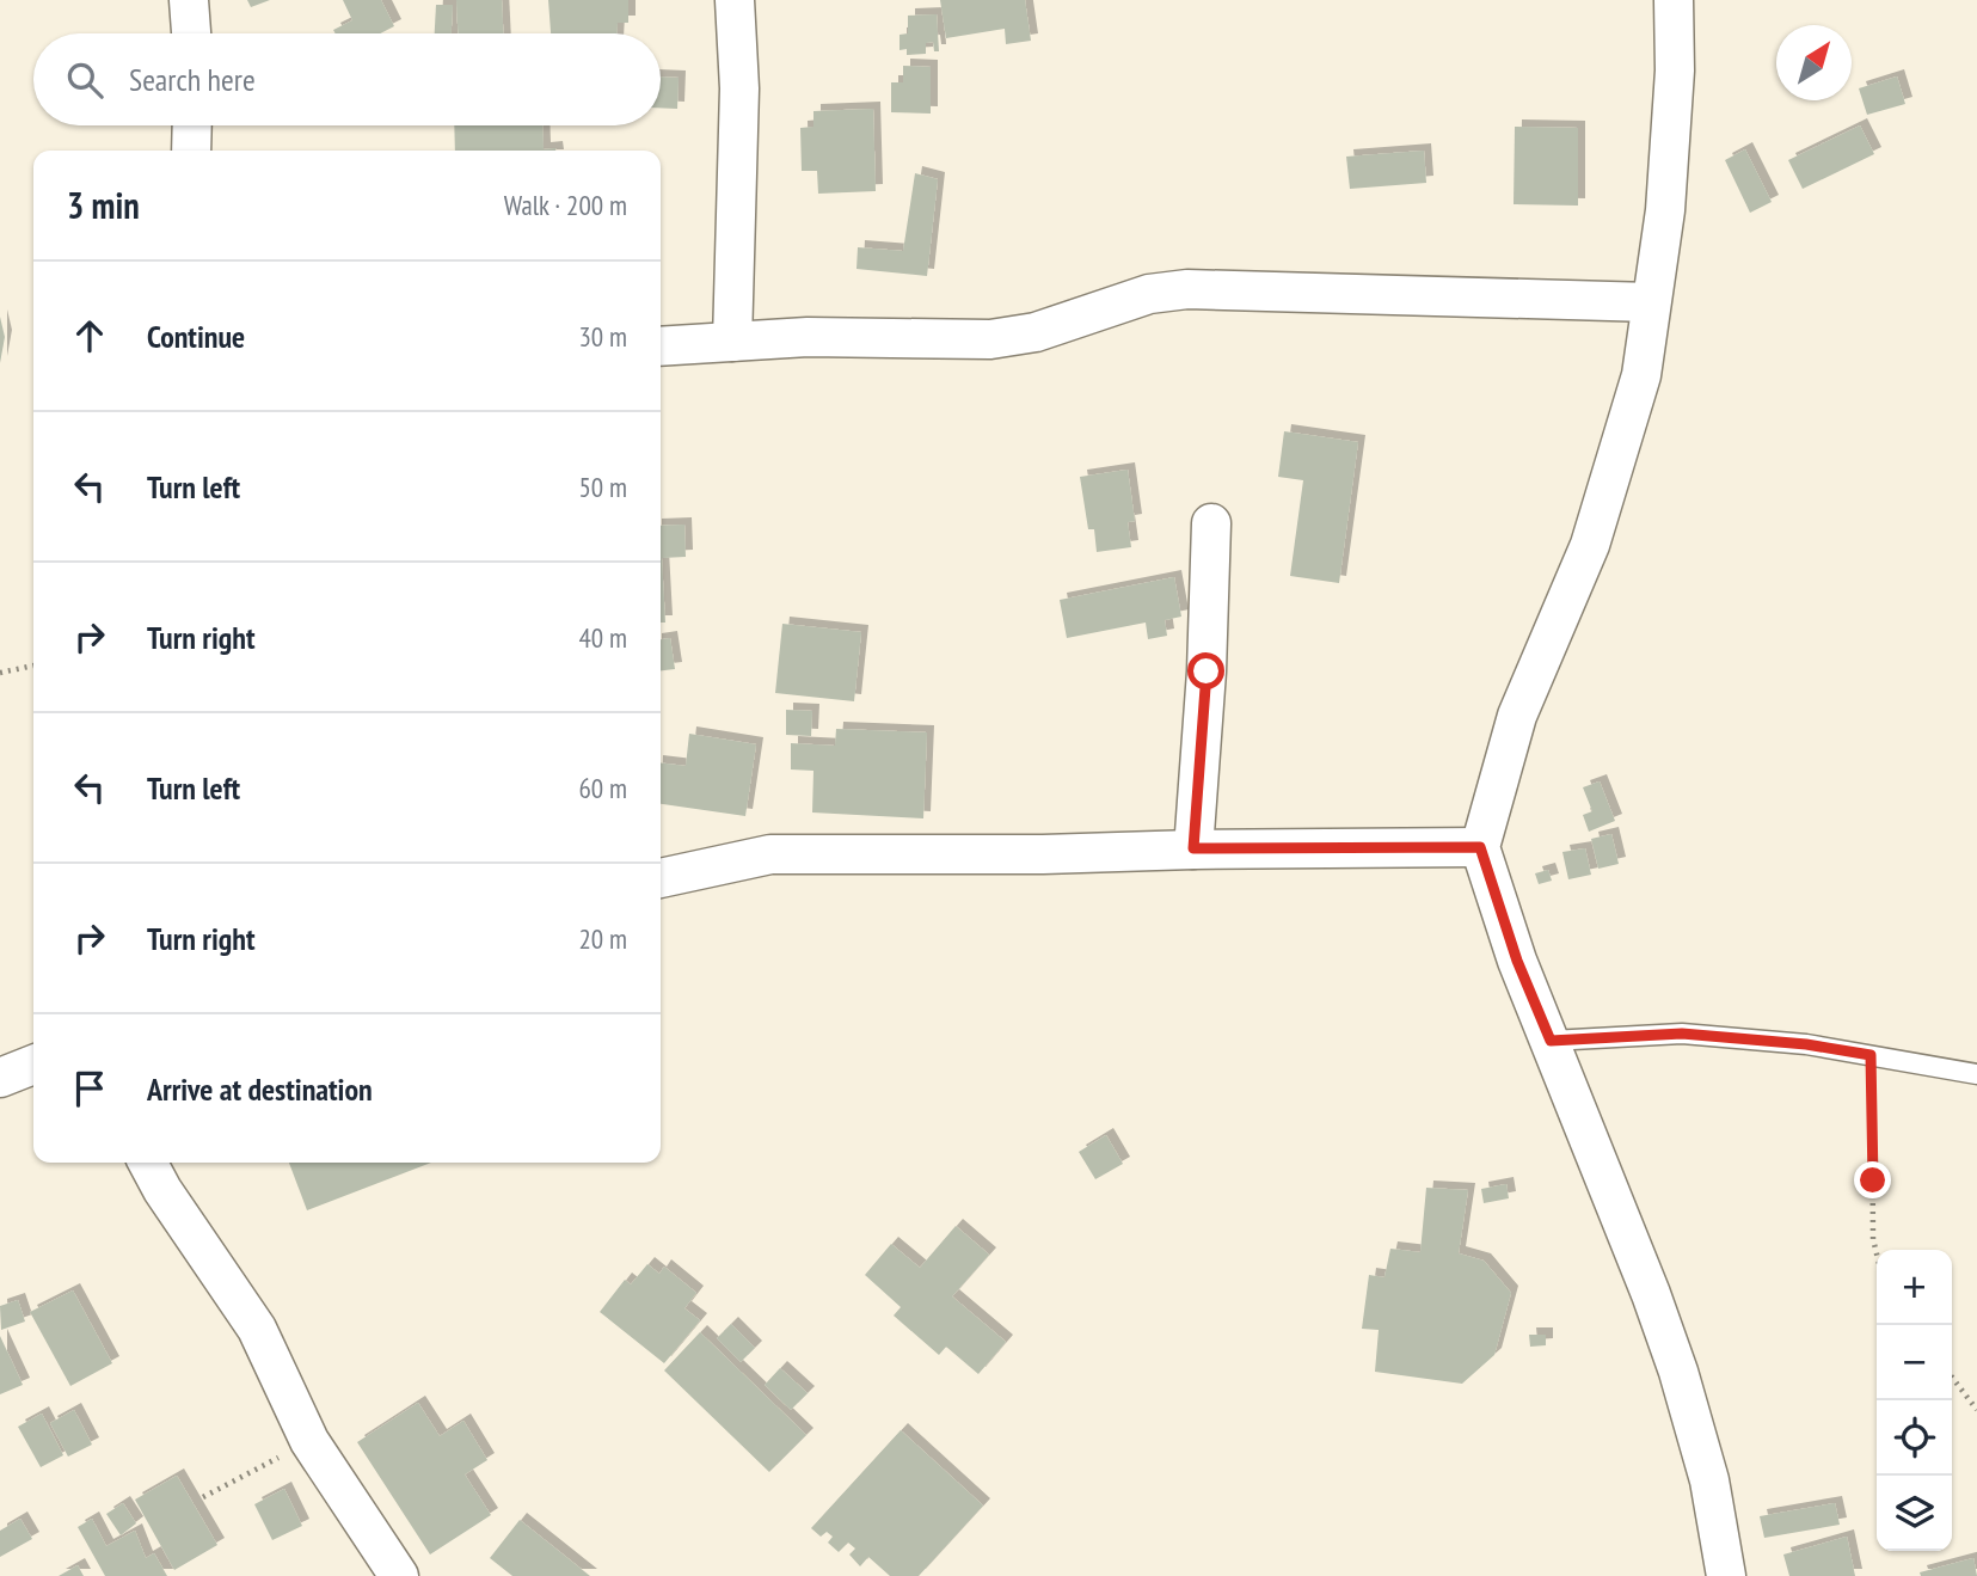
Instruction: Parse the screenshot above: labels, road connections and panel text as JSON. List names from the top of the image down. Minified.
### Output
{"north":"top right","page":{"search":"Search here","heading":["3 min","Walk · 200 m"],"list":[["Continue","30 m"],["Turn left","50 m"],["Turn right","40 m"],["Turn left","60 m"],["Turn right","20 m"],"Arrive at destination"],"map_buttons":["+","−"]}}
